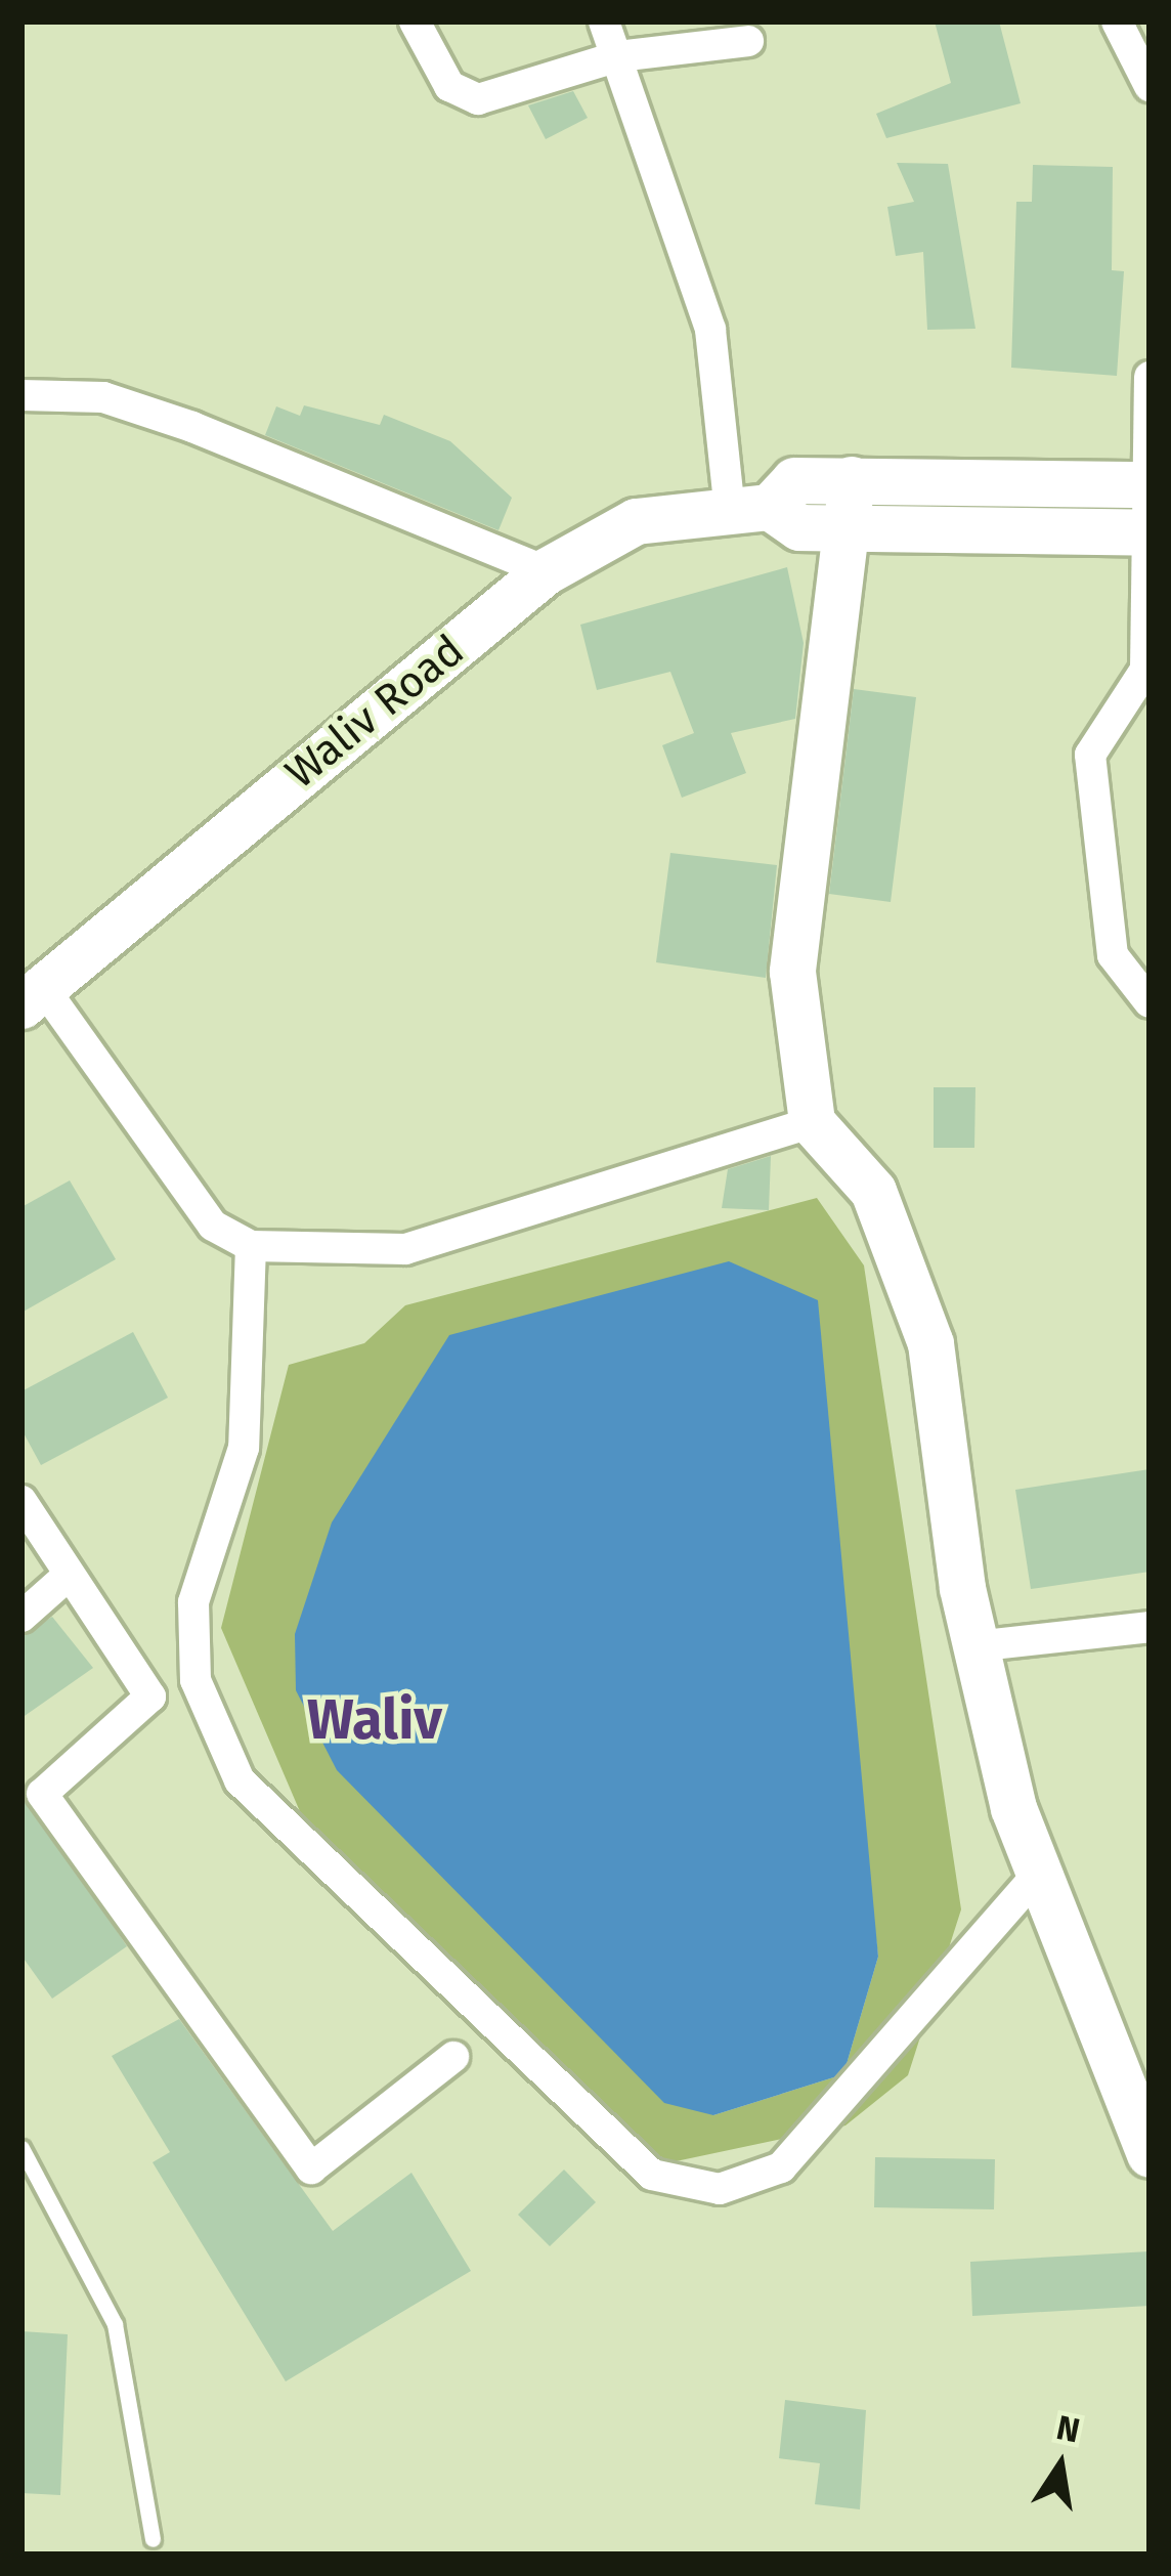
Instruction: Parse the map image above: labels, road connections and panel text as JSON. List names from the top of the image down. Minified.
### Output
{"streets":{"street":["Waliv Road"]},"districts":["Waliv"],"north":"top"}
